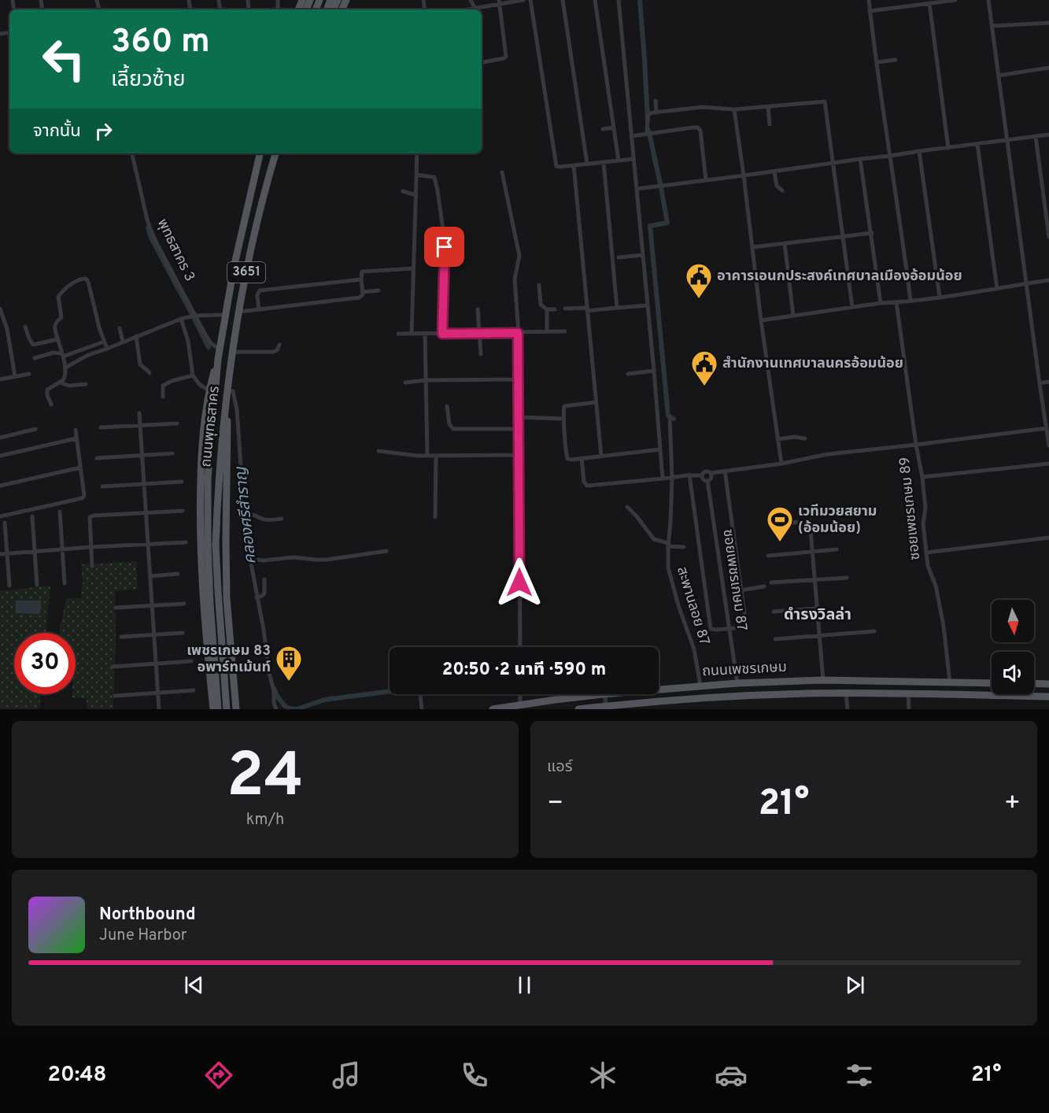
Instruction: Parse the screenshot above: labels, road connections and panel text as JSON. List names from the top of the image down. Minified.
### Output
{"streets":{"main road":["3651","ถนนพุทธสาคร","ถนนเพชรเกษม"],"street":["พุทธสาคร 3","ซอยเพชรเกษม 89","ซอยเพชรเกษม 87","สะพานลอย 87"]},"crossings":[["พุทธสาคร 3","ถนนพุทธสาคร"],["ซอยเพชรเกษม 89","ถนนเพชรเกษม"],["ซอยเพชรเกษม 87","ถนนเพชรเกษม"],["สะพานลอย 87","ถนนเพชรเกษม"]],"districts":["ดำรงวิลล่า"],"water":["คลองศรีสำราญ"],"places":{"public building":["อาคารเอนกประสงค์เทศบาลเมืองอ้อมน้อย","สำนักงานเทศบาลนครอ้อมน้อย"],"sports":["เวทีมวยสยาม (อ้อมน้อย)"],"building":["เพชรเกษม 83 อพาร์ทเม้นท์"]},"north":"bottom","page":{"turn":["360 m","เลี้ยวซ้าย"],"then":"จากนั้น","limit":"30","trip":"20:50 · 2 นาที · 590 m","tile":[["24","km/h"],"แอร์"],"heat":["−","21°","+"],"song":["Northbound","June Harbor"],"tabs":["20:48","21°"]}}
